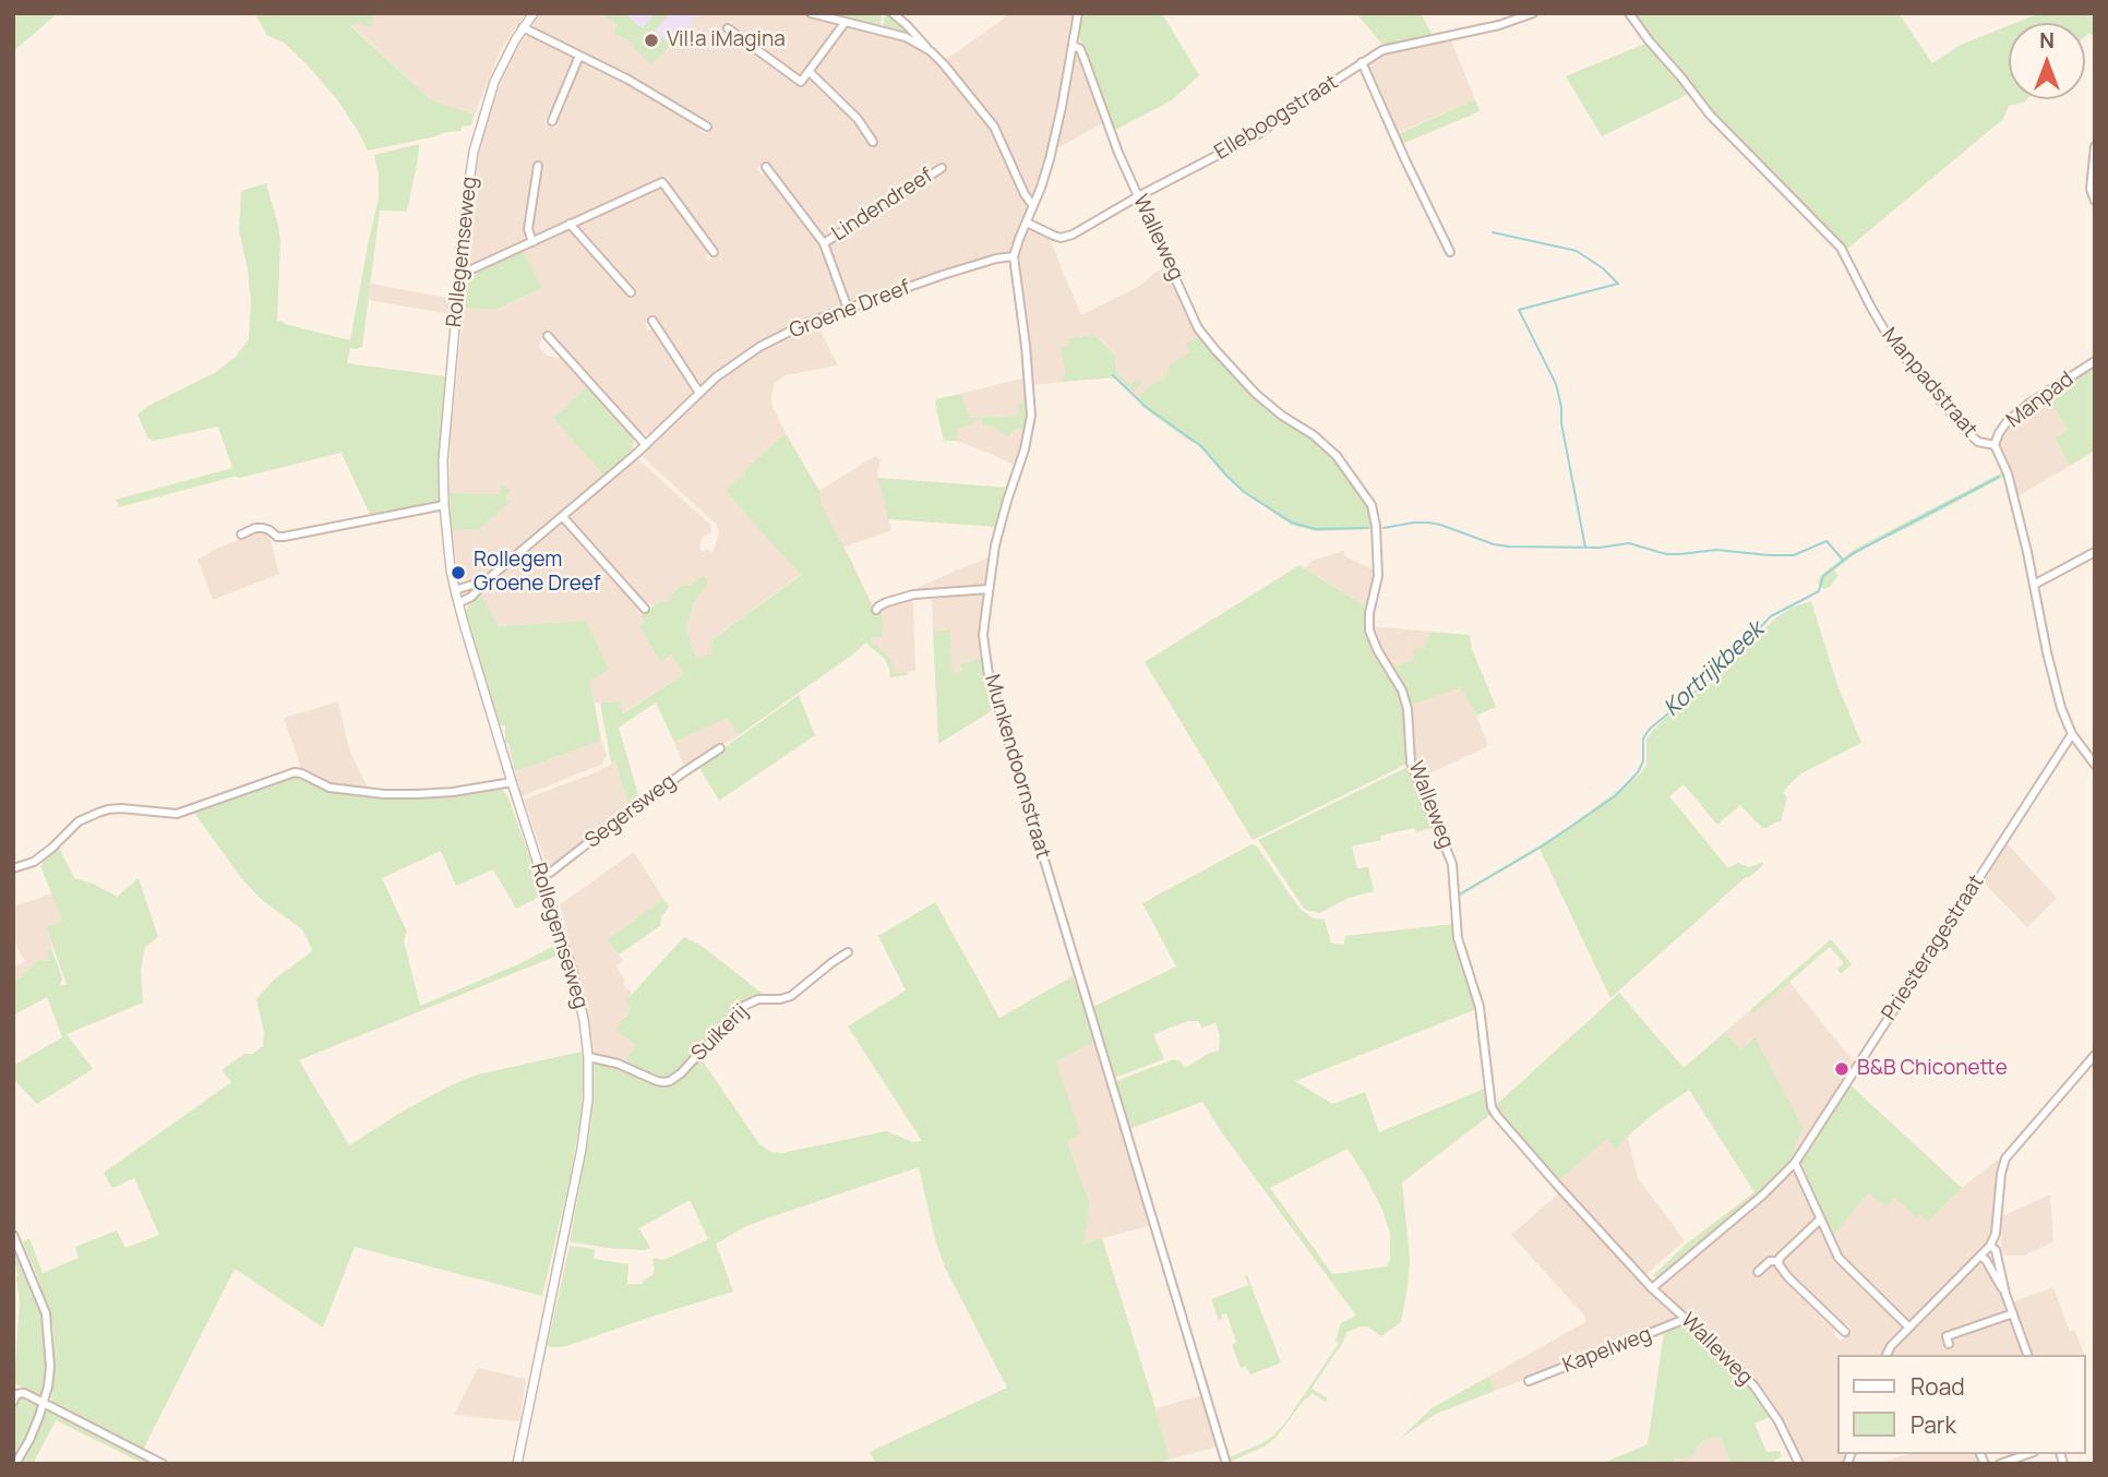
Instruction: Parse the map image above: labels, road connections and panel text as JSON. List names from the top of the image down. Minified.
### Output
{"streets":{"street":["Elleboogstraat","Lindendreef","Walleweg","Rollegemseweg","Groene Dreef","Manpadstraat","Manpad","Munkendoornstraat","Segersweg","Priesteragestraat","Suikerij","Kapelweg"]},"crossings":[["Elleboogstraat","Walleweg"],["Elleboogstraat","Munkendoornstraat"],["Lindendreef","Groene Dreef"],["Walleweg","Munkendoornstraat"],["Walleweg","Priesteragestraat"],["Walleweg","Kapelweg"],["Rollegemseweg","Groene Dreef"],["Rollegemseweg","Segersweg"],["Rollegemseweg","Suikerij"],["Groene Dreef","Munkendoornstraat"],["Manpadstraat","Manpad"],["Manpadstraat","Priesteragestraat"]],"water":["Kortrijkbeek"],"places":["Vil!a iMagina","Rollegem Groene Dreef","B&B Chiconette"],"legend":["Road","Park"],"north":"top"}
